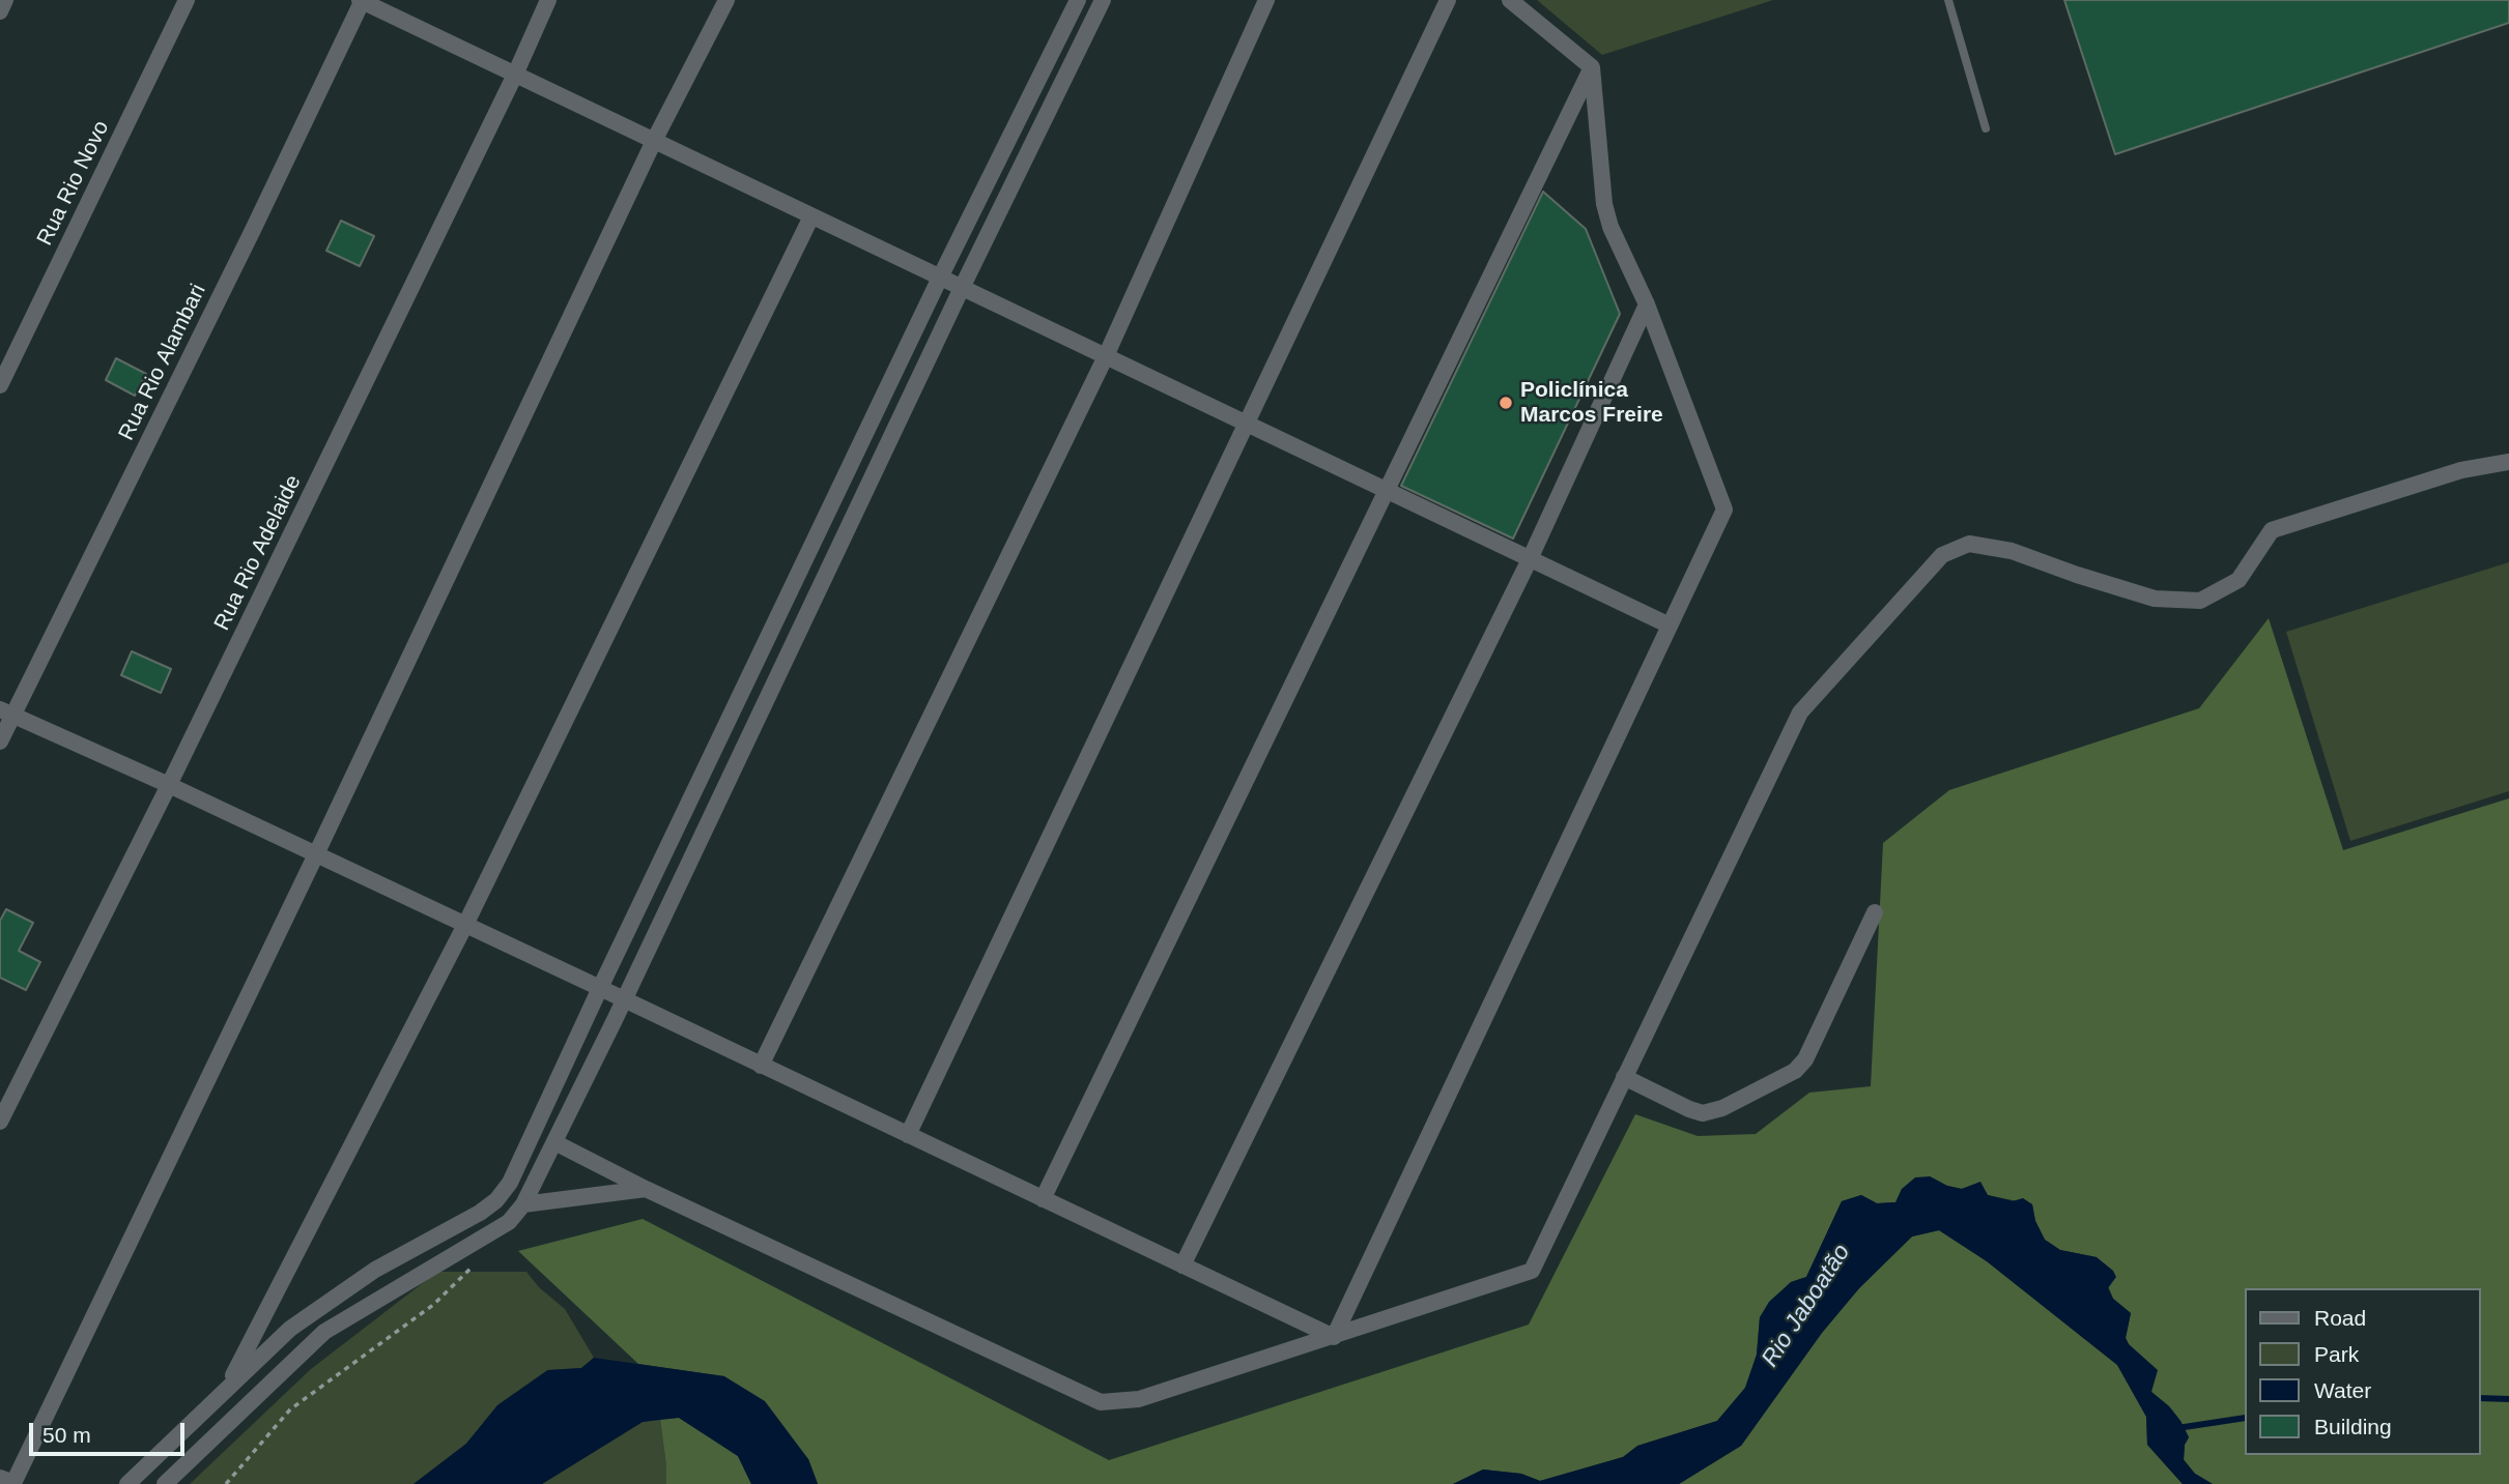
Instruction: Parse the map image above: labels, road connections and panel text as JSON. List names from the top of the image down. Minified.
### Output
{"streets":{"street":["Rua Rio Novo","Rua Rio Alambari","Rua Rio Adelaide"]},"water":["Rio Jaboatão"],"places":["Policlínica Marcos Freire"],"legend":["Road","Park","Water","Building"],"scale_bar":"50 m"}
